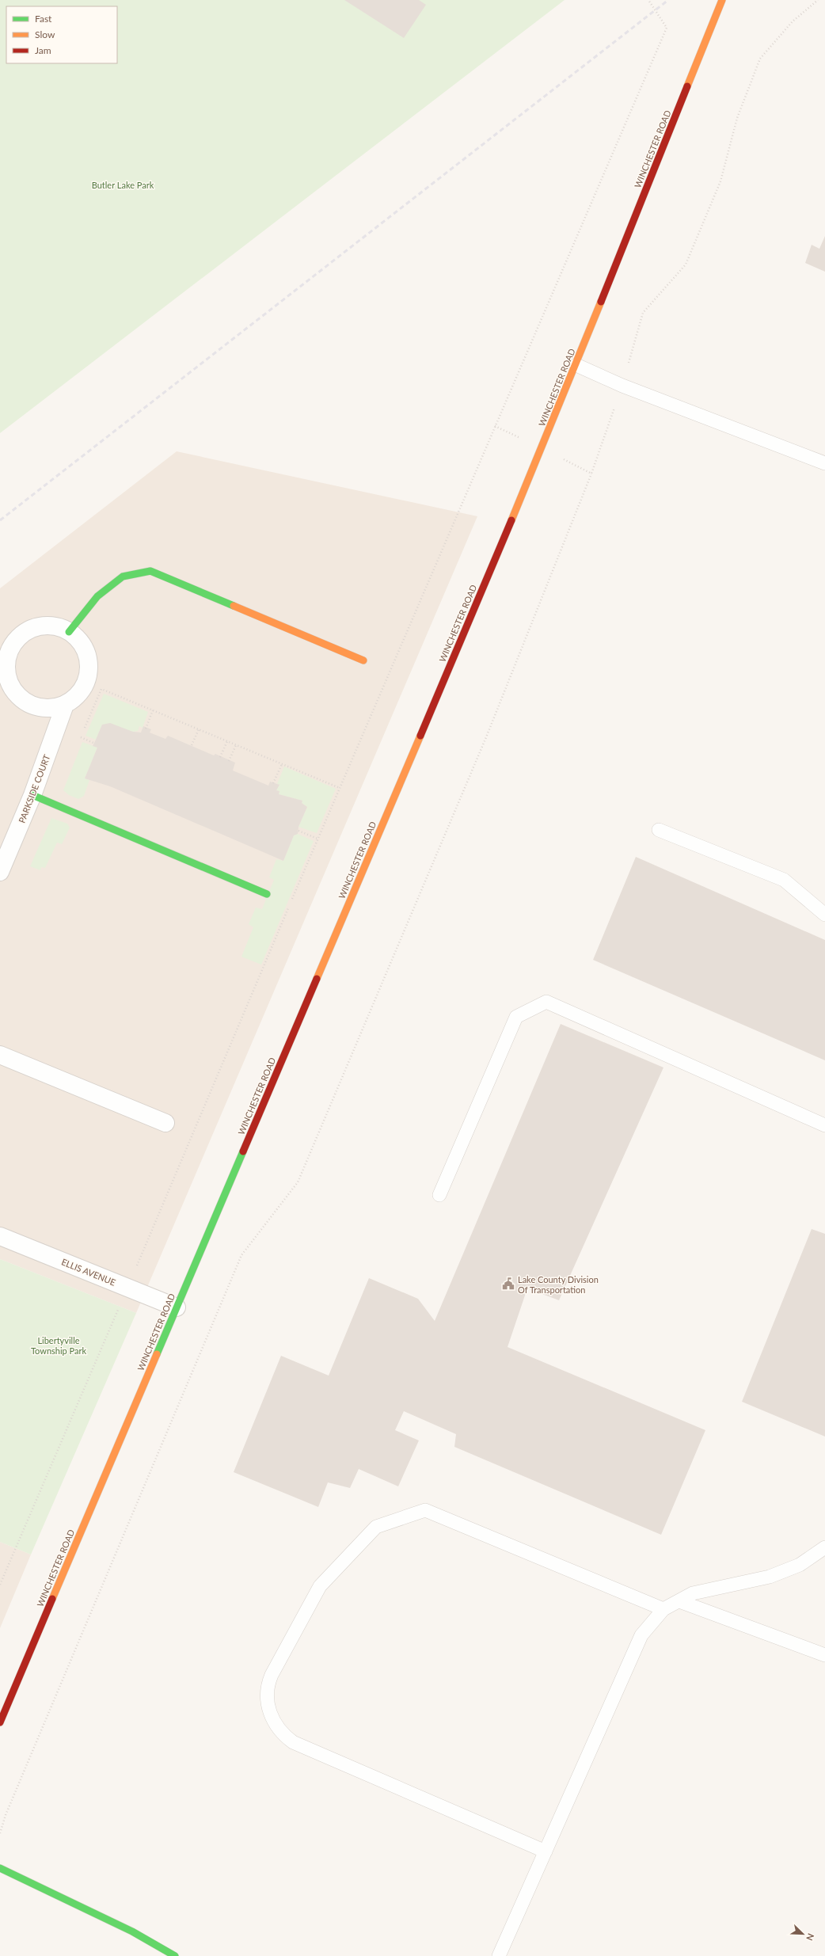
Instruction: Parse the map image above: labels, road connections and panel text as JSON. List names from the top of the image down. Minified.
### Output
{"streets":{"main road":["WINCHESTER ROAD"],"street":["PARKSIDE COURT","ELLIS AVENUE"]},"crossings":[["WINCHESTER ROAD","ELLIS AVENUE"]],"parks":["Butler Lake Park","Libertyville Township Park"],"places":{"public building":["Lake County Division Of Transportation"]},"legend":["Fast","Slow","Jam"],"north":"bottom right"}
